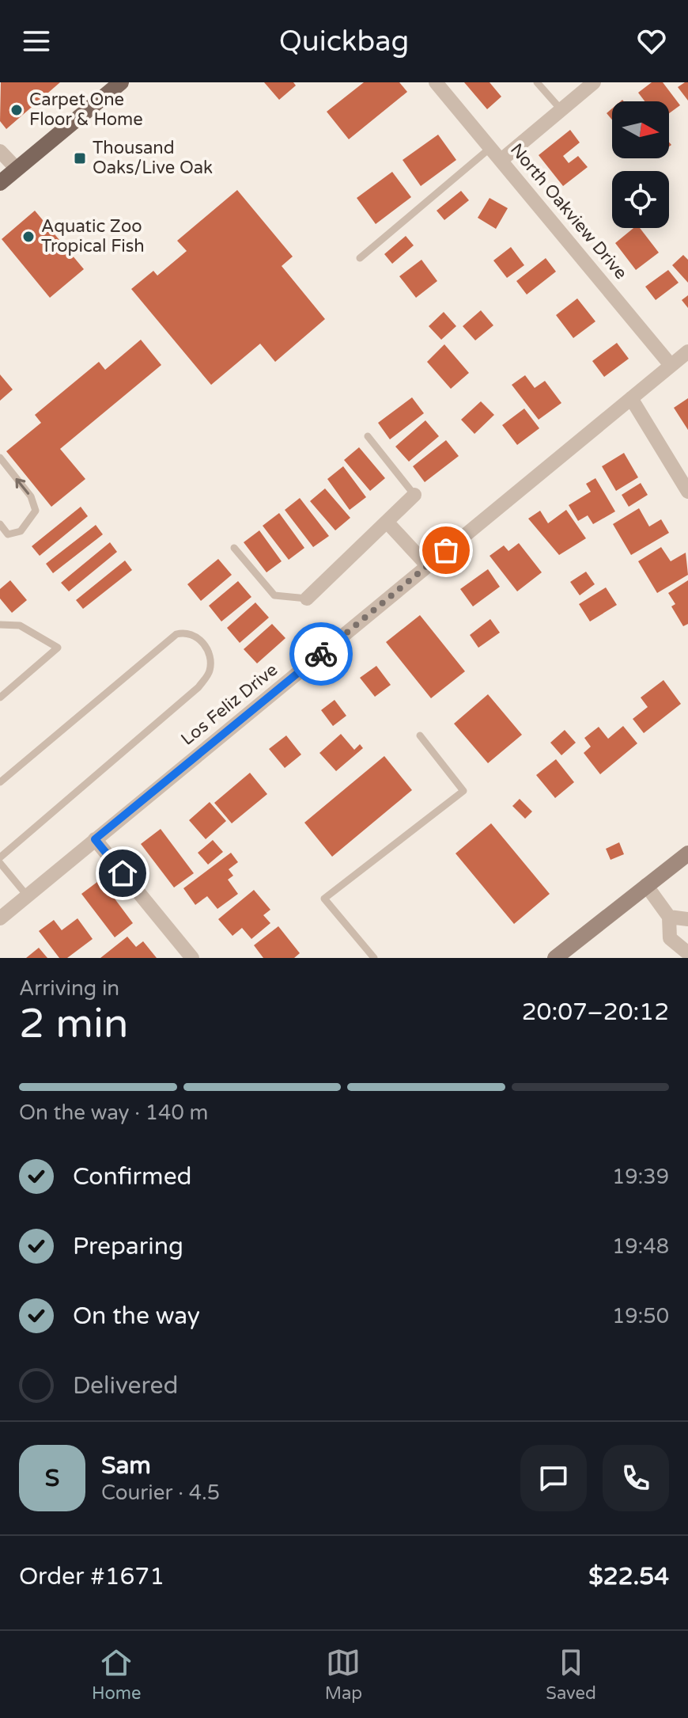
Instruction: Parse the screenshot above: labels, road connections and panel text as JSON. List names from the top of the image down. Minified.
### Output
{"streets":{"street":["North Oakview Drive","Los Feliz Drive"]},"crossings":[["North Oakview Drive","Los Feliz Drive"]],"places":{"other":["Carpet One Floor & Home","Aquatic Zoo Tropical Fish"],"transit":["Thousand Oaks/Live Oak"]},"north":"right","page":{"header":"Quickbag","heading":["2 min","Arriving in","20:07–20:12"],"panel":["Sam","Courier · 4.5","Order #1671","$22.54"],"bar":"On the way · 140 m","list":[["Confirmed","19:39"],["Preparing","19:48"],["On the way","19:50"],"Delivered"],"round":"S","tabs":["Home","Map","Saved"]}}
